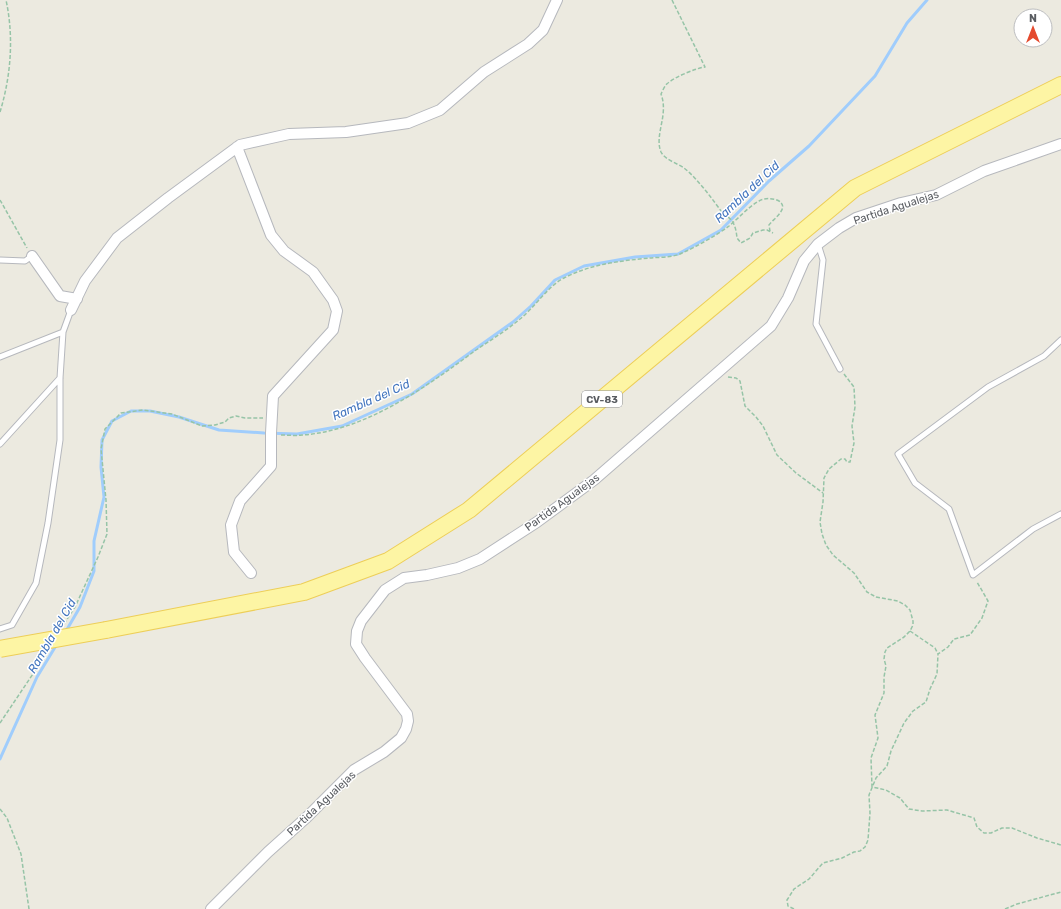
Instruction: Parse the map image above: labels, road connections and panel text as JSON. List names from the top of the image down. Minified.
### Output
{"streets":{"main road":["CV-83"],"street":["Partida Agualejas"]},"water":["Rambla del Cid"],"north":"top"}
